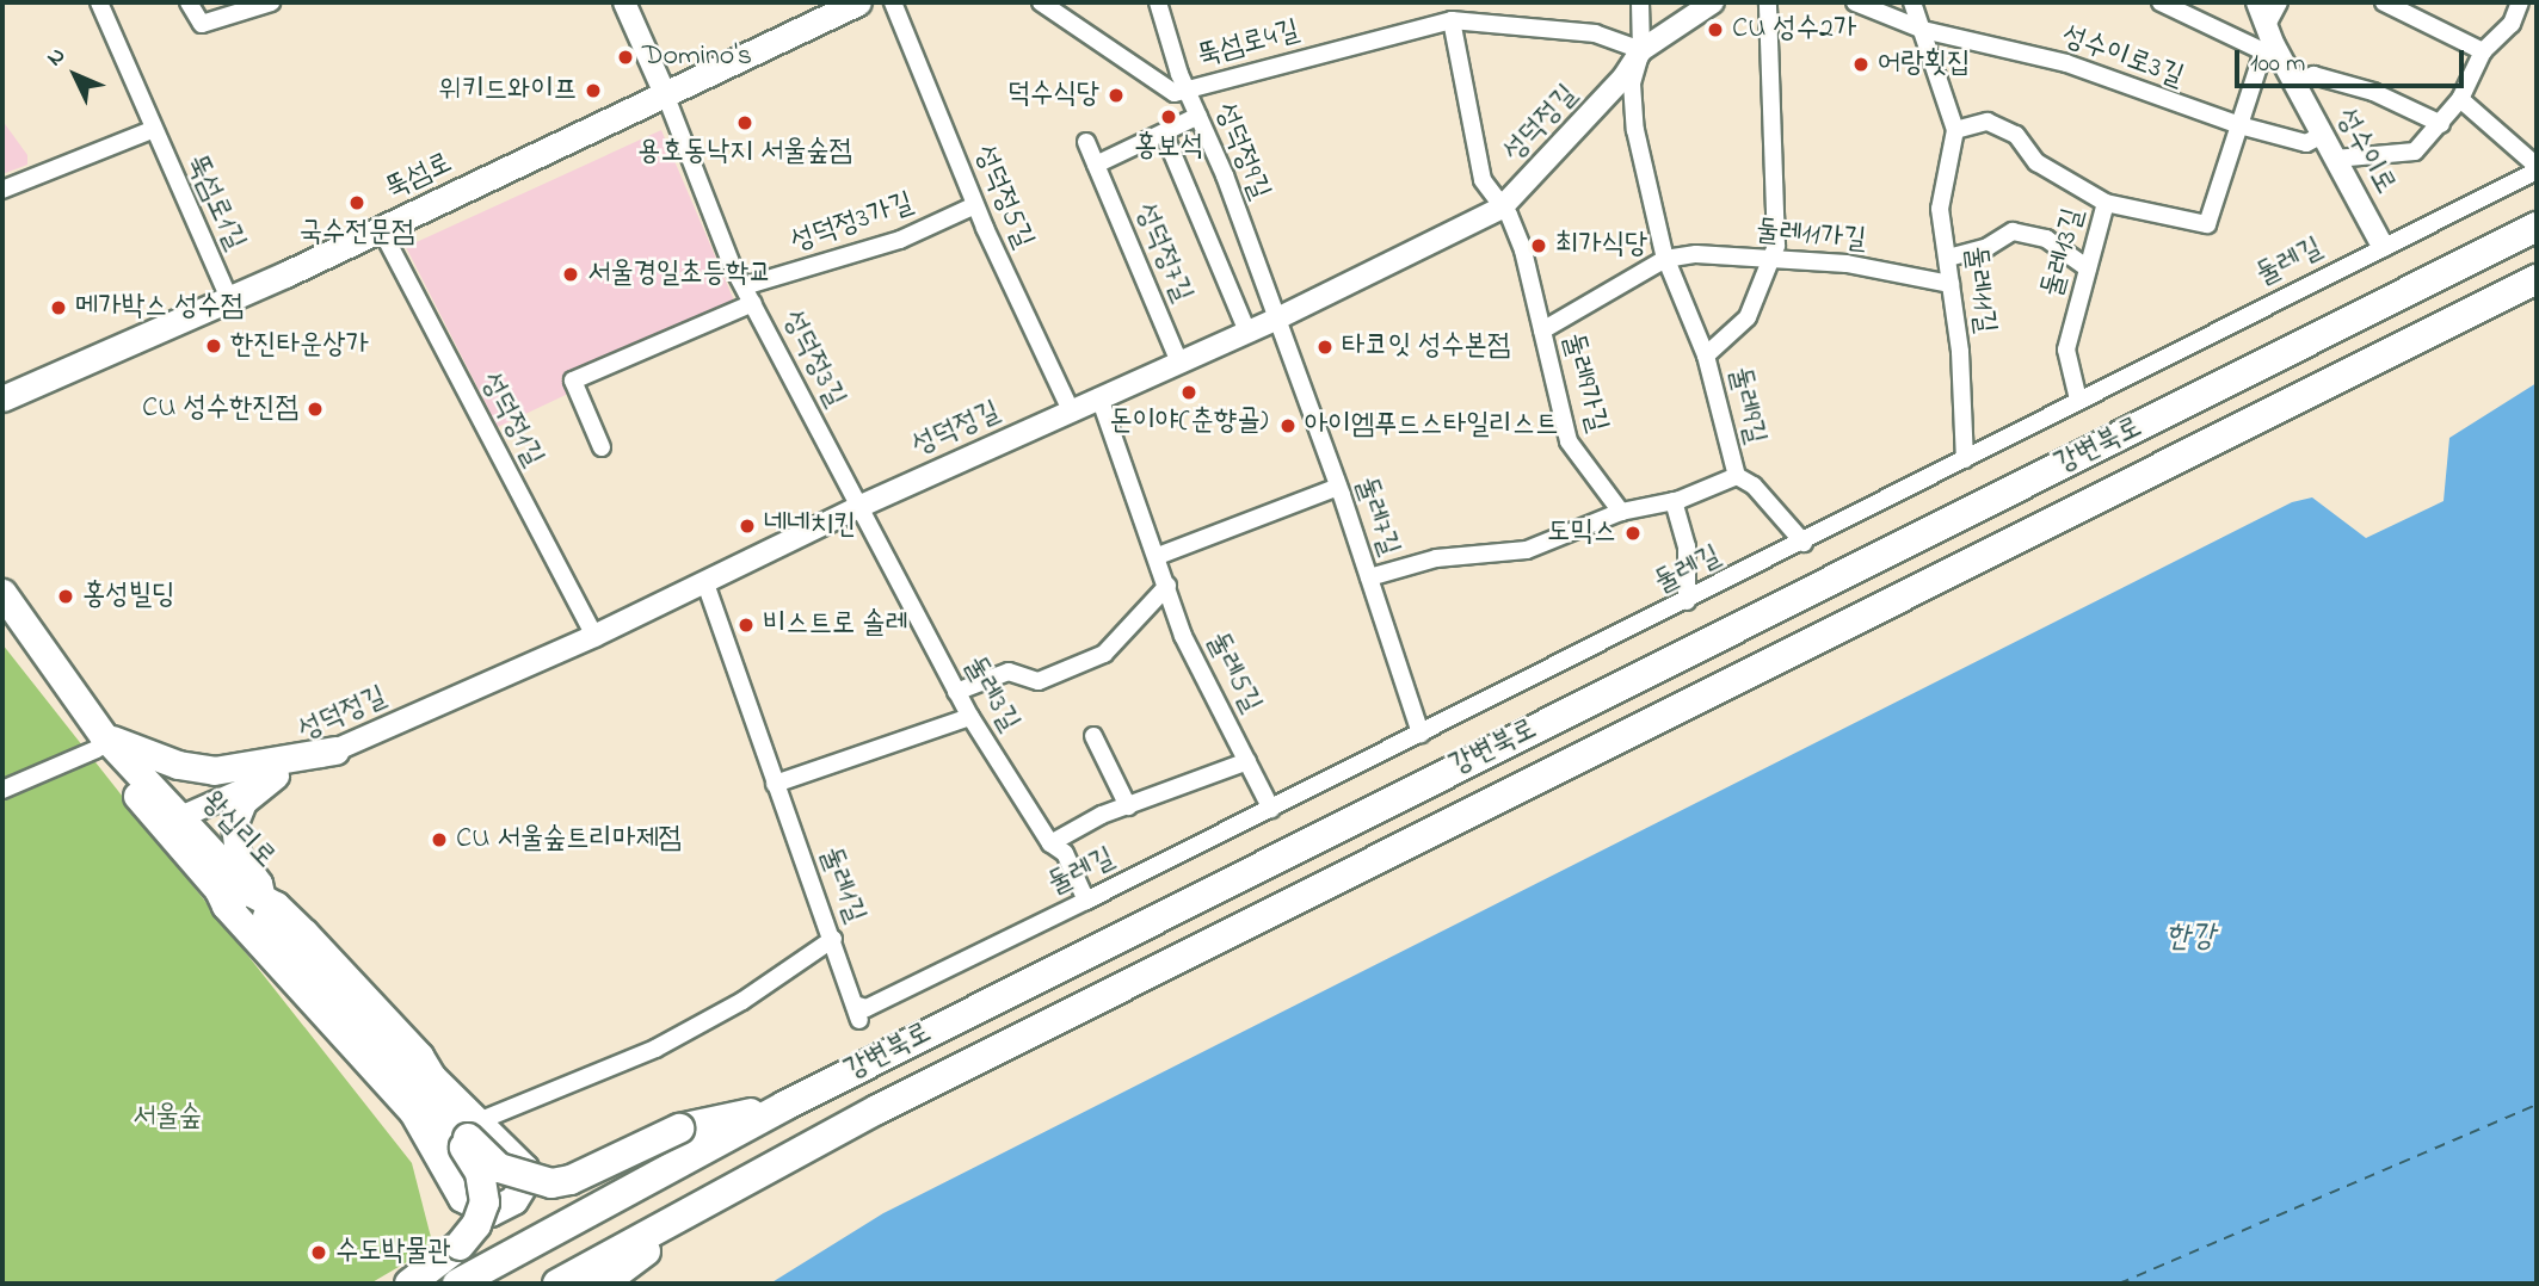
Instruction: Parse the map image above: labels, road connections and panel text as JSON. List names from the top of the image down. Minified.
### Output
{"streets":{"highway":["강변북로"],"main road":["뚝섬로","왕십리로"],"street":["뚝섬로4길","성수이로3길","성덕정길","성덕정9길","성수이로","성덕정5길","뚝섬로1길","성덕정3가길","둘레11가길","성덕정7길","둘레13길","둘레길","둘레11길","성덕정3길","둘레9가길","둘레9길","성덕정1길","둘레7길","둘레5길","둘레3길","둘레1길"]},"crossings":[["뚝섬로4길","성덕정길"],["뚝섬로4길","성덕정9길"],["뚝섬로4길","둘레9가길"],["뚝섬로4길","둘레9길"],["성수이로3길","성수이로"],["성수이로3길","둘레13길"],["성수이로3길","둘레11길"],["성덕정길","성덕정9길"],["성덕정길","성덕정5길"],["성덕정길","성덕정7길"],["성덕정길","성덕정3길"],["성덕정길","둘레9가길"],["성덕정길","둘레9길"],["성덕정길","성덕정1길"],["성덕정길","둘레7길"],["성덕정길","둘레5길"],["성덕정길","둘레3길"],["성덕정길","왕십리로"],["성덕정길","둘레1길"],["성덕정9길","둘레7길"],["성수이로","둘레13길"],["성수이로","둘레길"],["뚝섬로","뚝섬로1길"],["뚝섬로","성덕정3길"],["뚝섬로","성덕정1길"],["성덕정5길","성덕정3가길"],["성덕정3가길","성덕정3길"],["둘레11가길","둘레길"],["둘레11가길","둘레11길"],["둘레11가길","둘레9길"],["둘레13길","둘레길"],["둘레길","둘레11길"],["둘레길","둘레9길"],["둘레길","둘레7길"],["둘레길","둘레5길"],["둘레길","둘레3길"],["둘레길","둘레1길"],["둘레11길","둘레9길"],["성덕정3길","둘레3길"]],"water":["한강"],"parks":["서울숲"],"places":["CU 성수2가","Domino's","어랑횟집","위키드와이프","덕수식당","홍보석","용호동낙지 서울숲점","국수전문점","최가식당","서울경일초등학교","메가박스 성수점","한진타운상가","타코잇 성수본점","돈이야(춘향골)","CU 성수한진점","아이엠푸드스타일리스트","네네치킨","도믹스","홍성빌딩","비스트로 솔레","CU 서울숲트리마제점","수도박물관"],"scale_bar":"100 m","north":"top left"}
